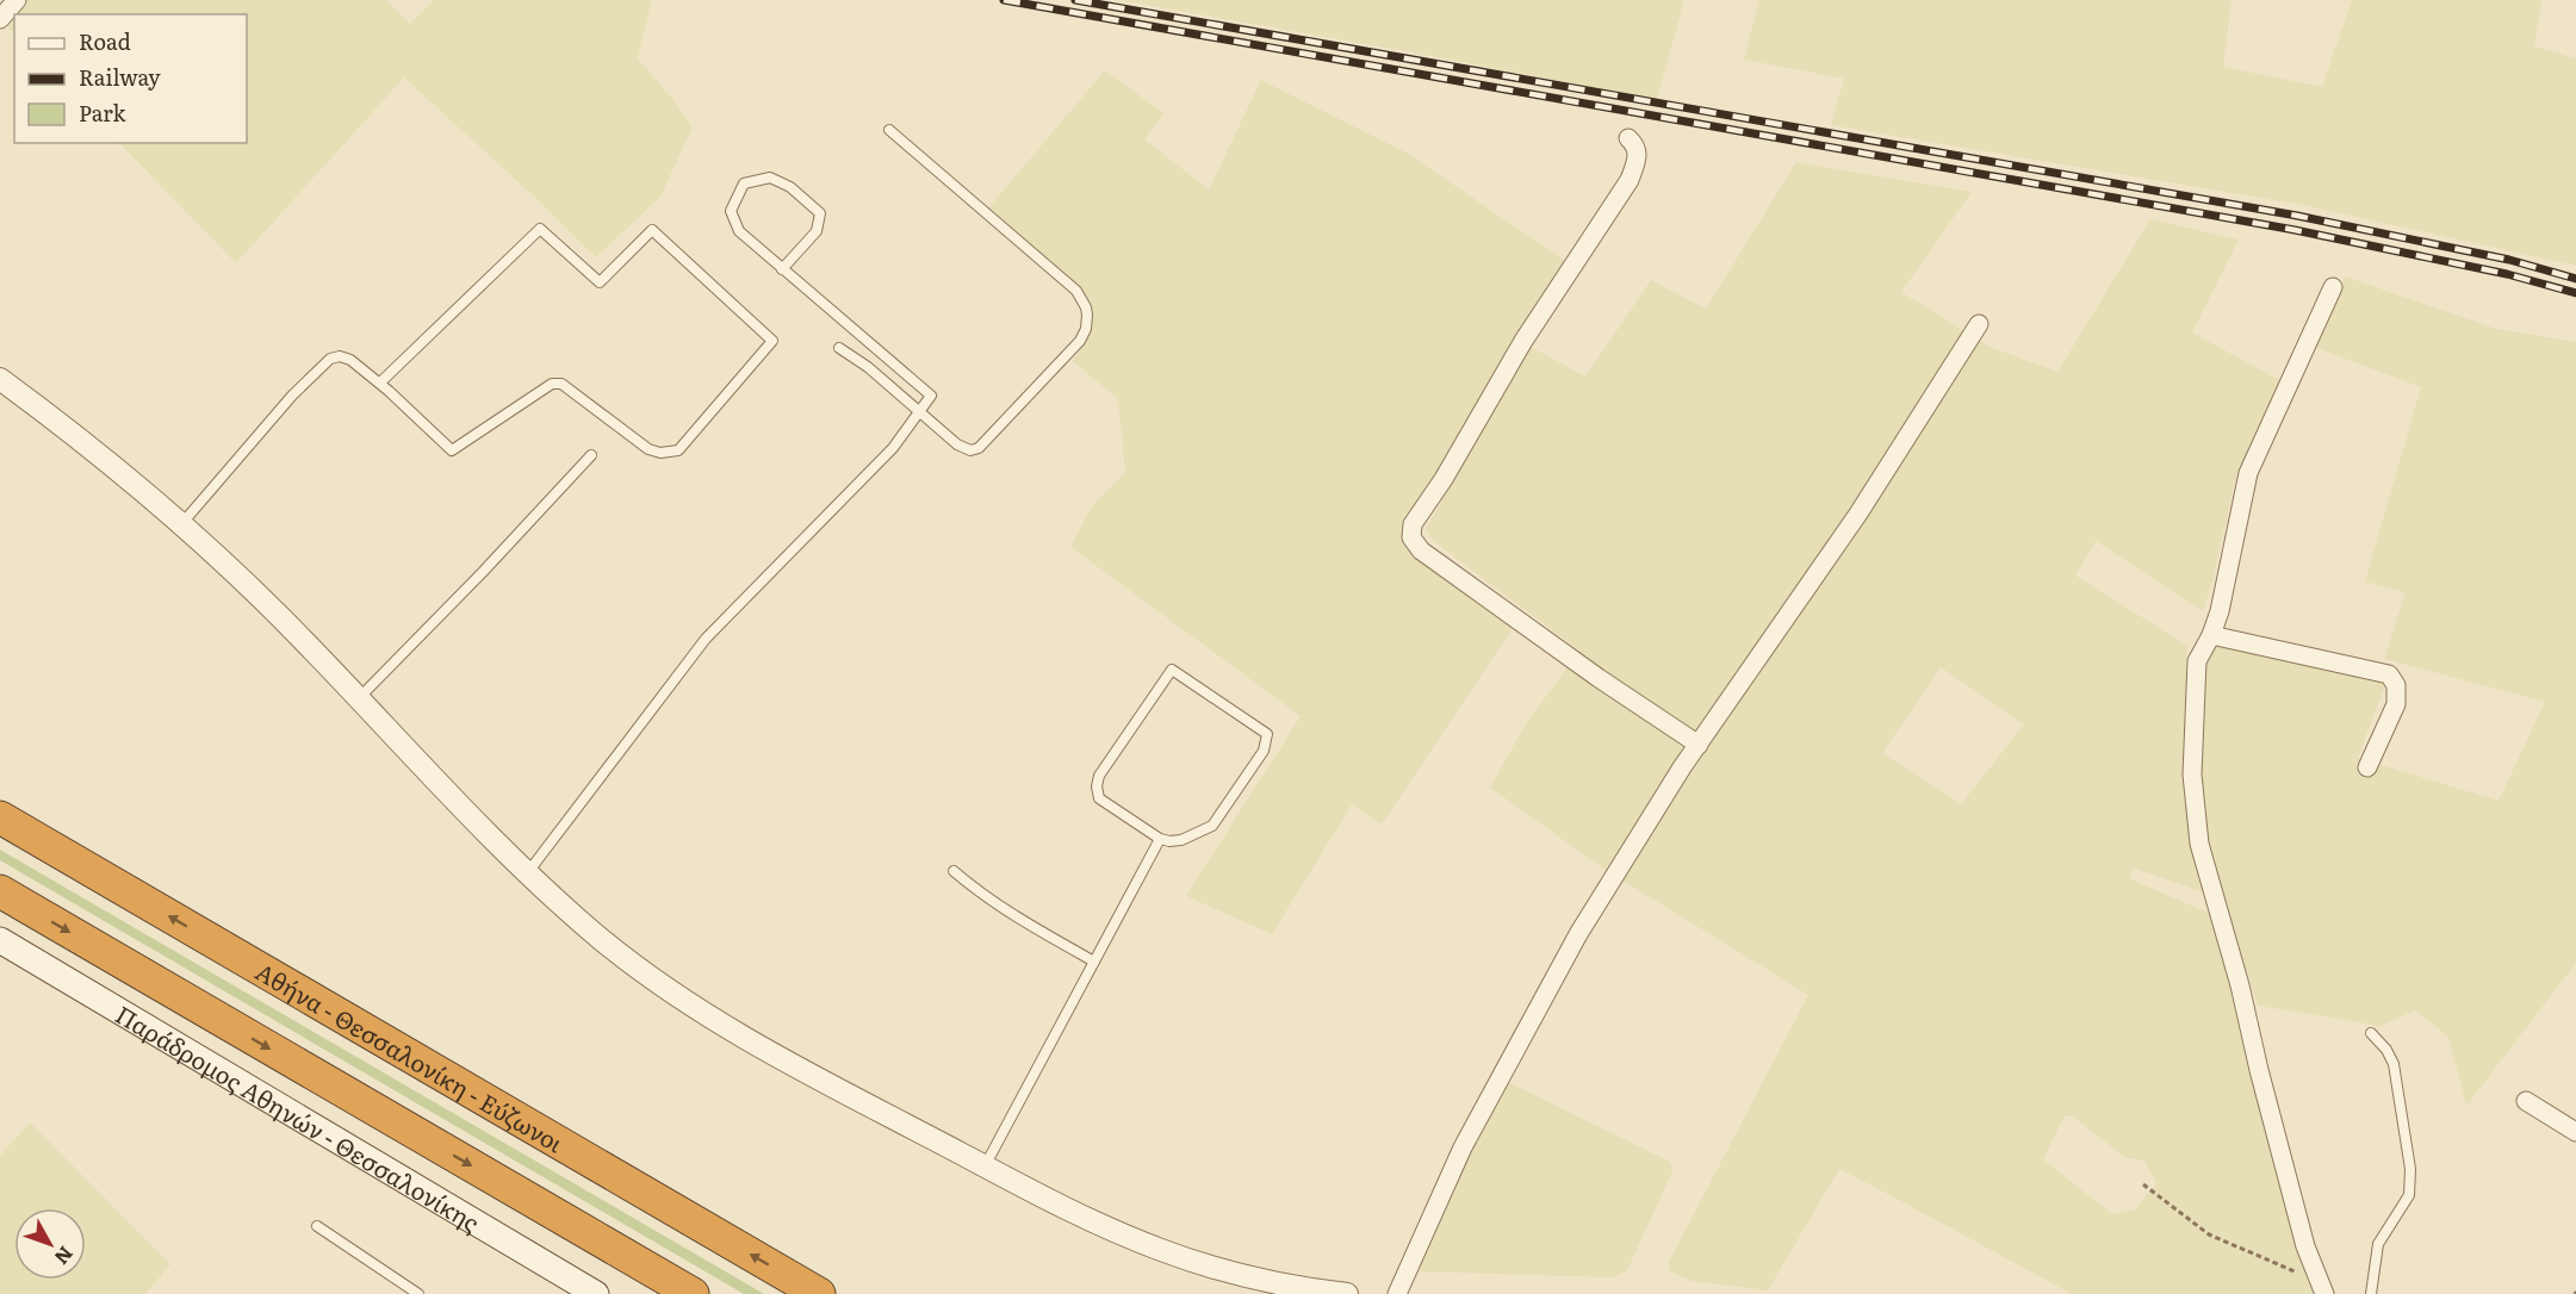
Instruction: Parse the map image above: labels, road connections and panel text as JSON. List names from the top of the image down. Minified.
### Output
{"streets":{"highway":["Αθήνα - Θεσσαλονίκη - Εύζωνοι"],"main road":["Παράδρομος Αθηνών - Θεσσαλονίκης"]},"legend":["Road","Railway","Park"],"north":"bottom right"}
